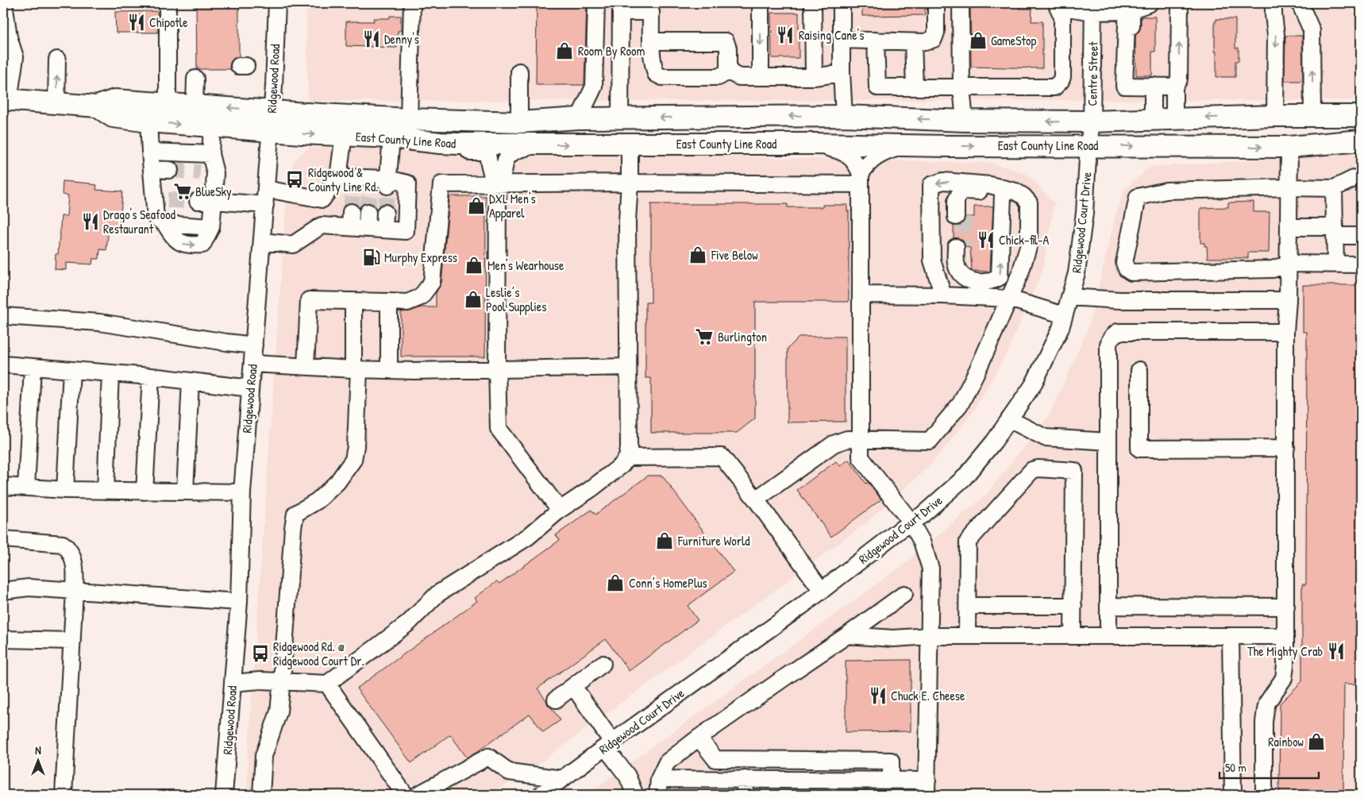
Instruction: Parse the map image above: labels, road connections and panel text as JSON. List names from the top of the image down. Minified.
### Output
{"streets":{"main road":["East County Line Road"],"street":["Centre Street","Ridgewood Road","Ridgewood Court Drive"]},"crossings":[["Centre Street","East County Line Road"],["Centre Street","Ridgewood Court Drive"],["Ridgewood Road","East County Line Road"],["East County Line Road","Ridgewood Court Drive"]],"places":{"restaurant":["Chipotle","Raising Cane's","Denny's","Drago's Seafood Restaurant","Chick-fil-A","The Mighty Crab","Chuck E. Cheese"],"shop":["GameStop","Room By Room","DXL Men's Apparel","Five Below","Men's Wearhouse","Leslie’s Pool Supplies","Furniture World","Conn’s HomePlus","Rainbow"],"bus stop":["Ridgewood & County Line Rd.","Ridgewood Rd. @ Ridgewood Court Dr."],"supermarket":["BlueSky","Burlington"],"fuel station":["Murphy Express"]},"scale_bar":"50 m","north":"top"}
